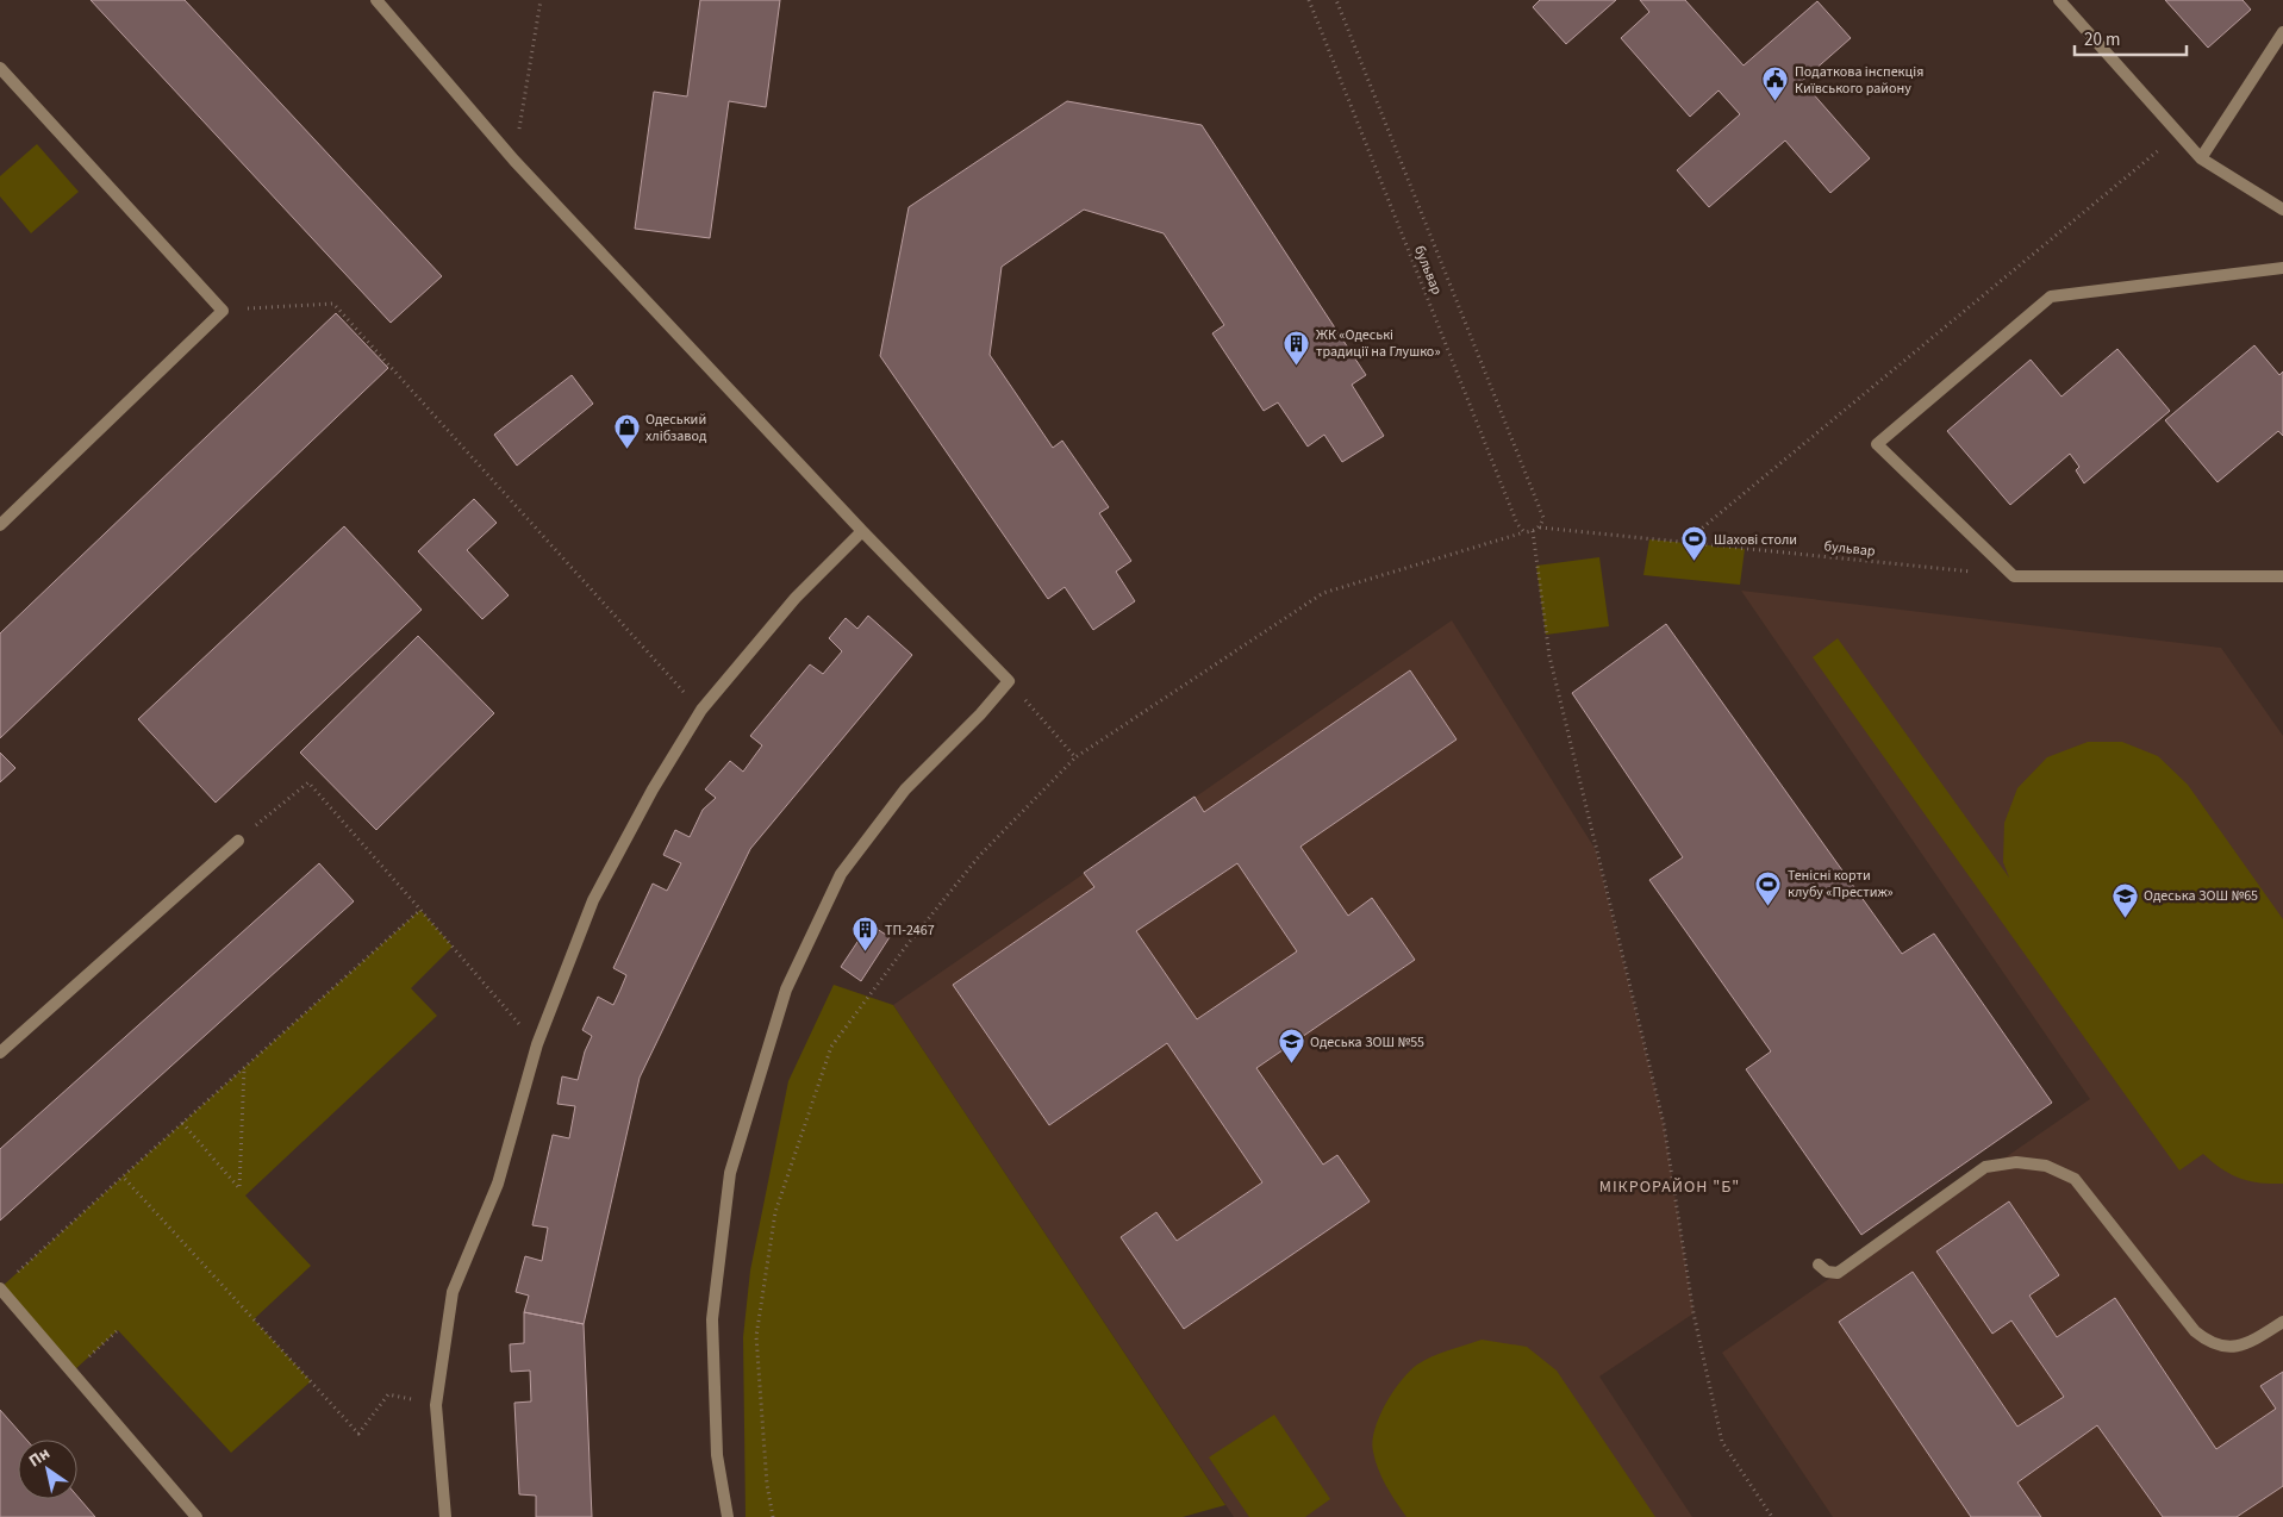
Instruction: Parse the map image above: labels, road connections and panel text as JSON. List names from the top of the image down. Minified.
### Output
{"streets":{"path":["бульвар"]},"districts":["МІКРОРАЙОН \"Б\""],"places":{"public building":["Податкова інспекція Київського району"],"building":["ЖК «Одеські традиції на Глушко»","ТП-2467"],"shop":["Одеський хлібзавод"],"sports":["Шахові столи","Тенісні корти клубу «Престиж»"],"school or university":["Одеська ЗОШ №65","Одеська ЗОШ №55"]},"scale_bar":"20 m","north":"top left"}
